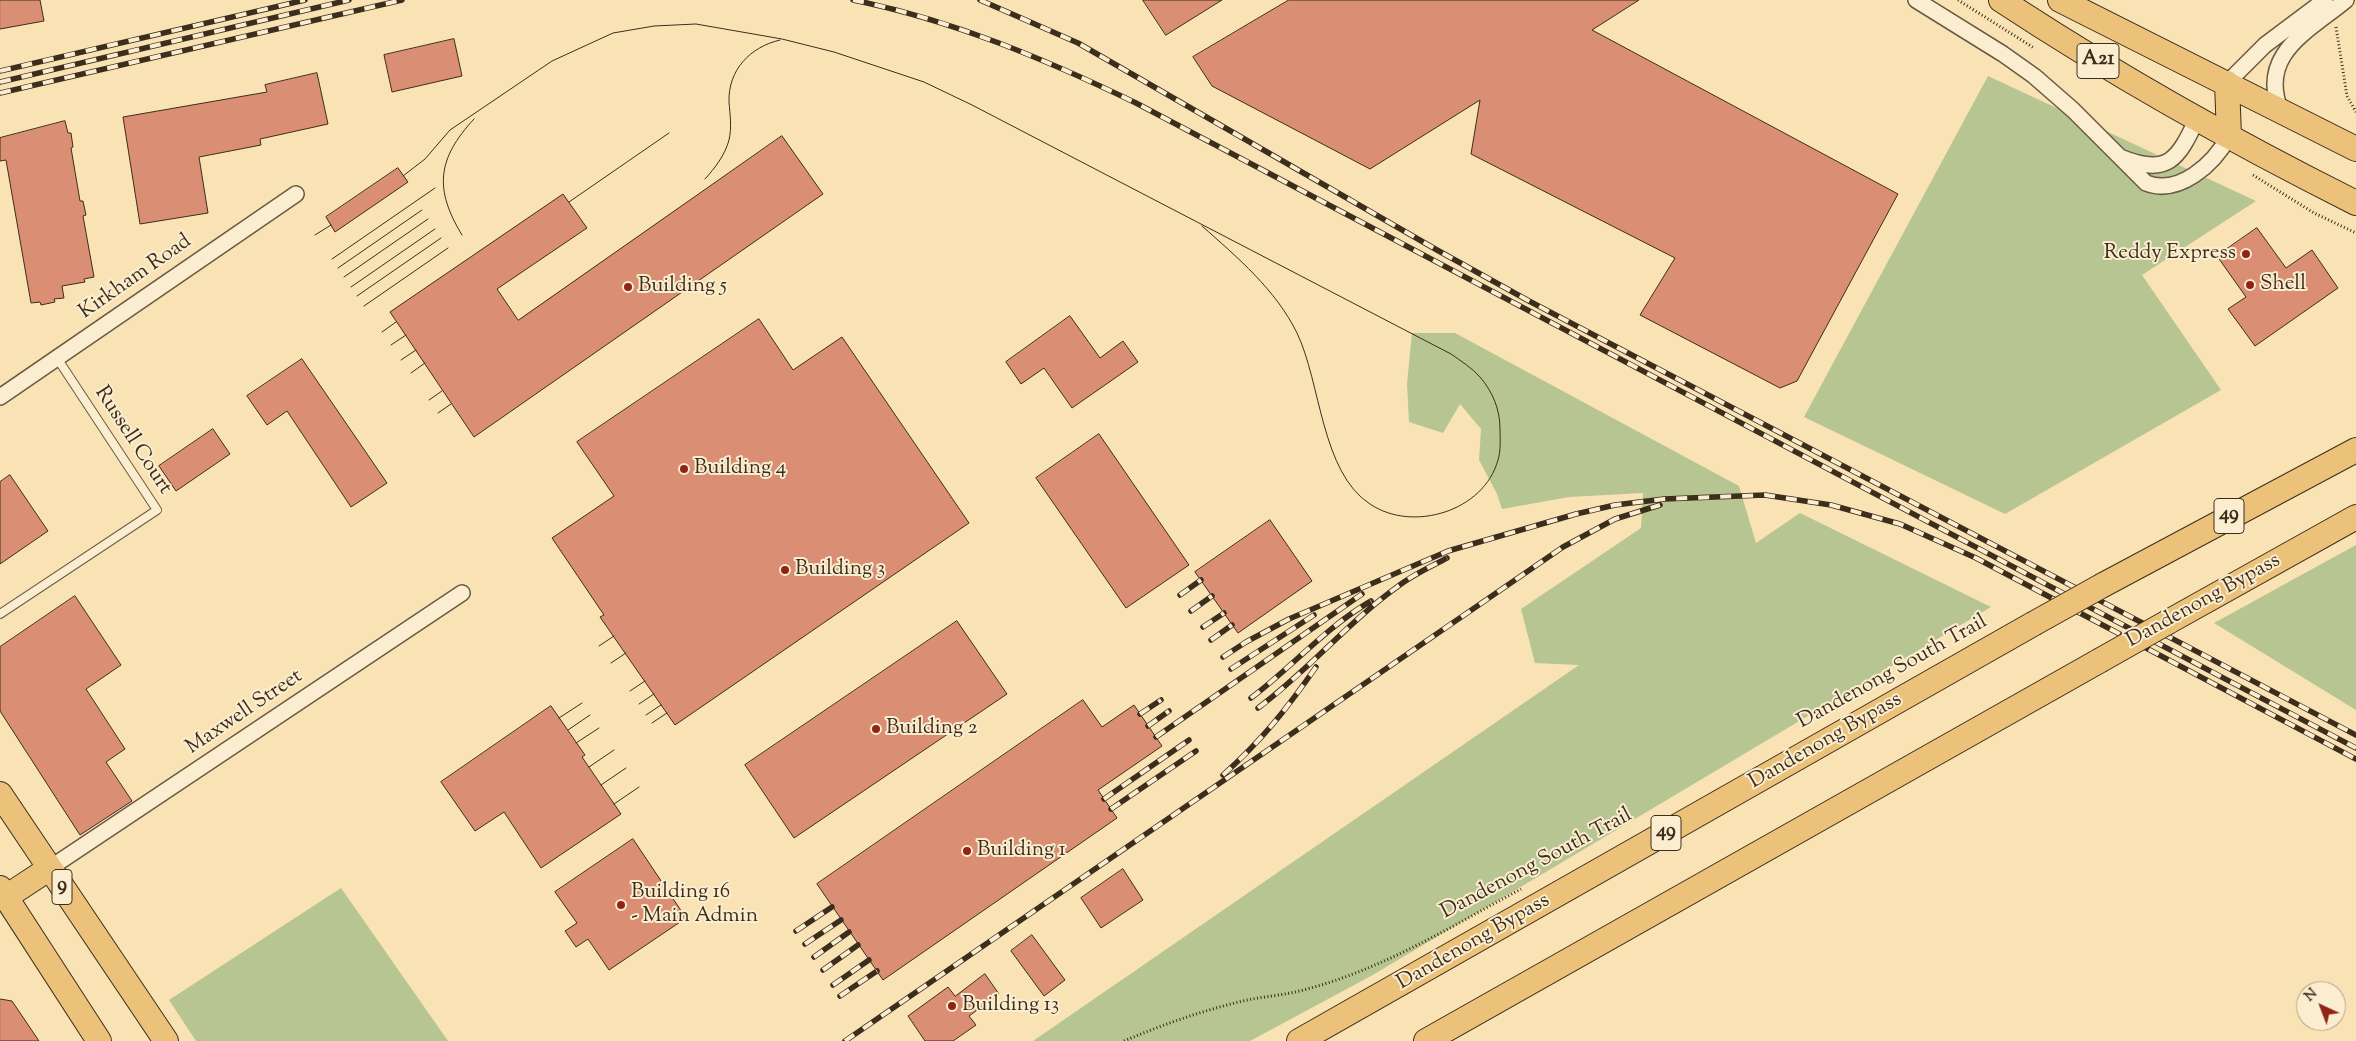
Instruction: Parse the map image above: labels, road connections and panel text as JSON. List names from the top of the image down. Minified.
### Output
{"streets":{"highway":["A21","49","Dandenong Bypass","9"],"street":["Kirkham Road","Maxwell Street"],"lane":["Russell Court"],"path":["Dandenong South Trail"]},"crossings":[["Kirkham Road","Russell Court"],["Maxwell Street","9"]],"places":["Reddy Express","Shell","Building 5","Building 4","Building 3","Building 2","Building 1","Building 16 - Main Admin","Building 13"],"north":"top left"}
